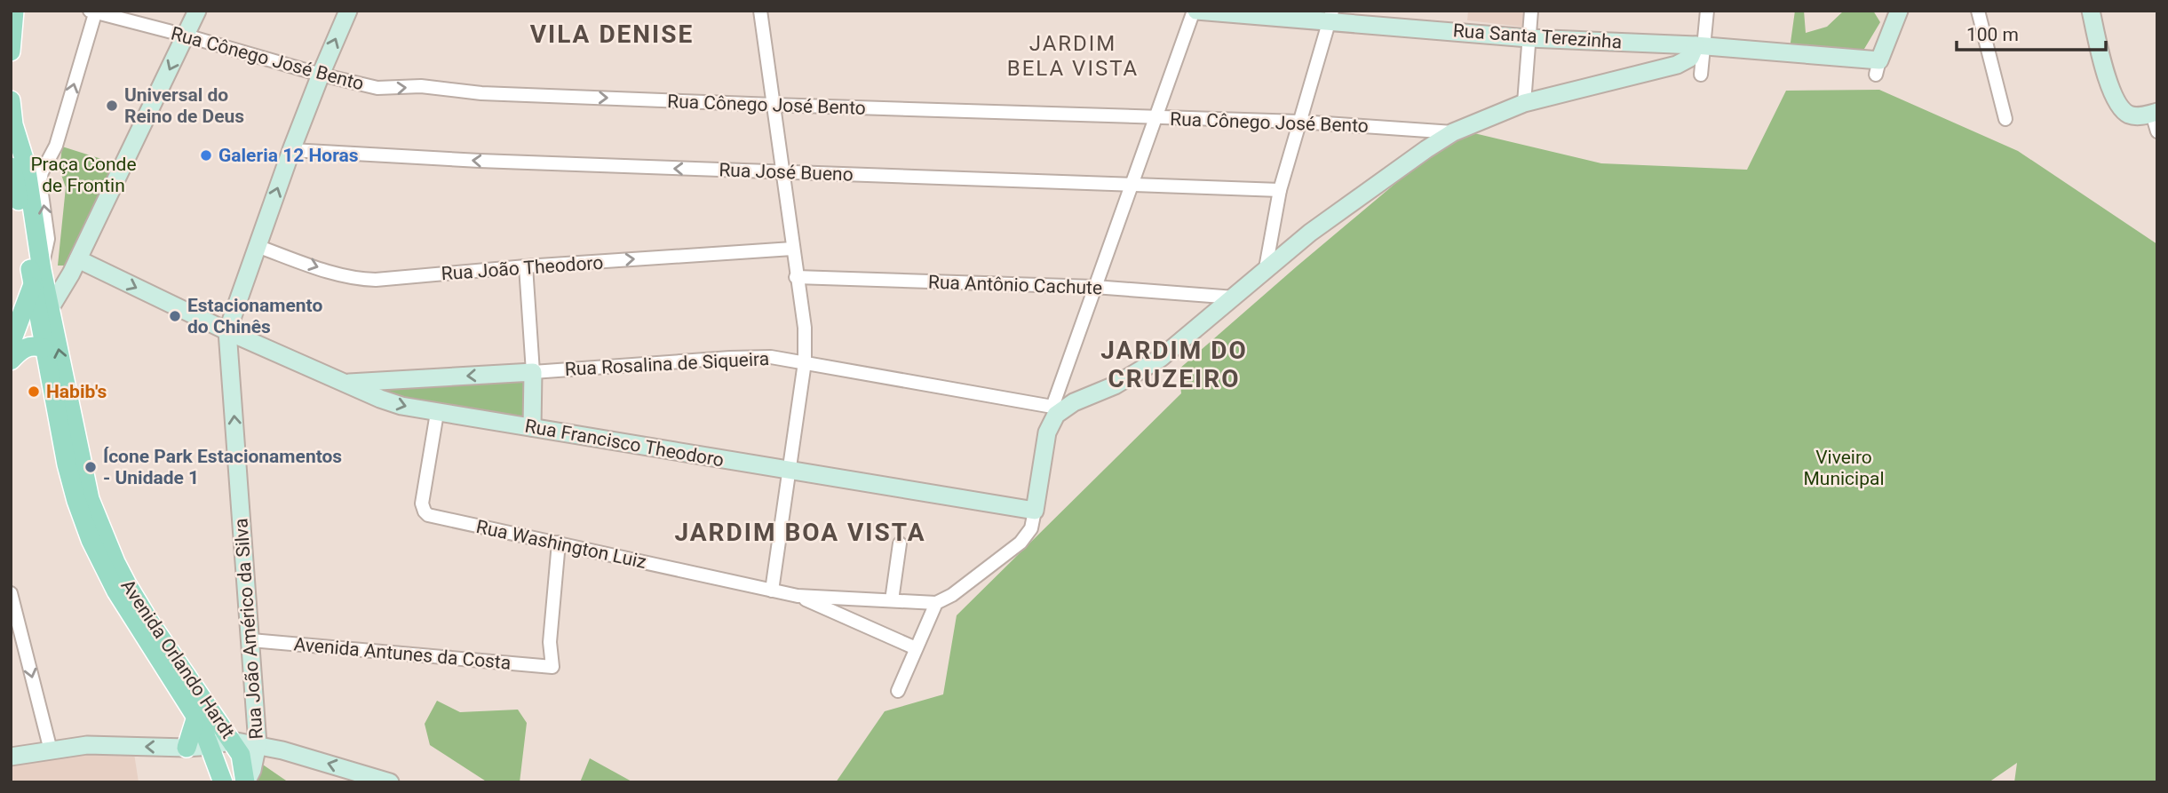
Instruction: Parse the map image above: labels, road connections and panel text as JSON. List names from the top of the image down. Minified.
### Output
{"streets":{"main road":["Avenida Orlando Hardt"],"street":["Rua Santa Terezinha","Rua Cônego José Bento","Rua José Bueno","Rua João Theodoro","Rua Antônio Cachute","Rua Rosalina de Siqueira","Rua Francisco Theodoro","Rua Washington Luiz","Rua João Américo da Silva","Avenida Antunes da Costa"]},"crossings":[["Rua Cônego José Bento","Rua João Américo da Silva"],["Rua José Bueno","Rua João Américo da Silva"],["Rua João Theodoro","Rua João Américo da Silva"],["Rua Rosalina de Siqueira","Rua Francisco Theodoro"],["Rua Francisco Theodoro","Rua Washington Luiz"],["Rua Francisco Theodoro","Rua João Américo da Silva"],["Rua Washington Luiz","Avenida Antunes da Costa"],["Rua João Américo da Silva","Avenida Antunes da Costa"],["Rua João Américo da Silva","Avenida Orlando Hardt"]],"one_way":["Rua José Bueno","Rua João Theodoro","Rua João Américo da Silva"],"districts":["VILA DENISE","JARDIM BELA VISTA","JARDIM DO CRUZEIRO","JARDIM BOA VISTA"],"parks":["Praça Conde de Frontin","Viveiro Municipal"],"places":["Universal do Reino de Deus","Galeria 12 Horas","Estacionamento do Chinês","Habib's","Ícone Park Estacionamentos - Unidade 1"],"scale_bar":"100 m"}
